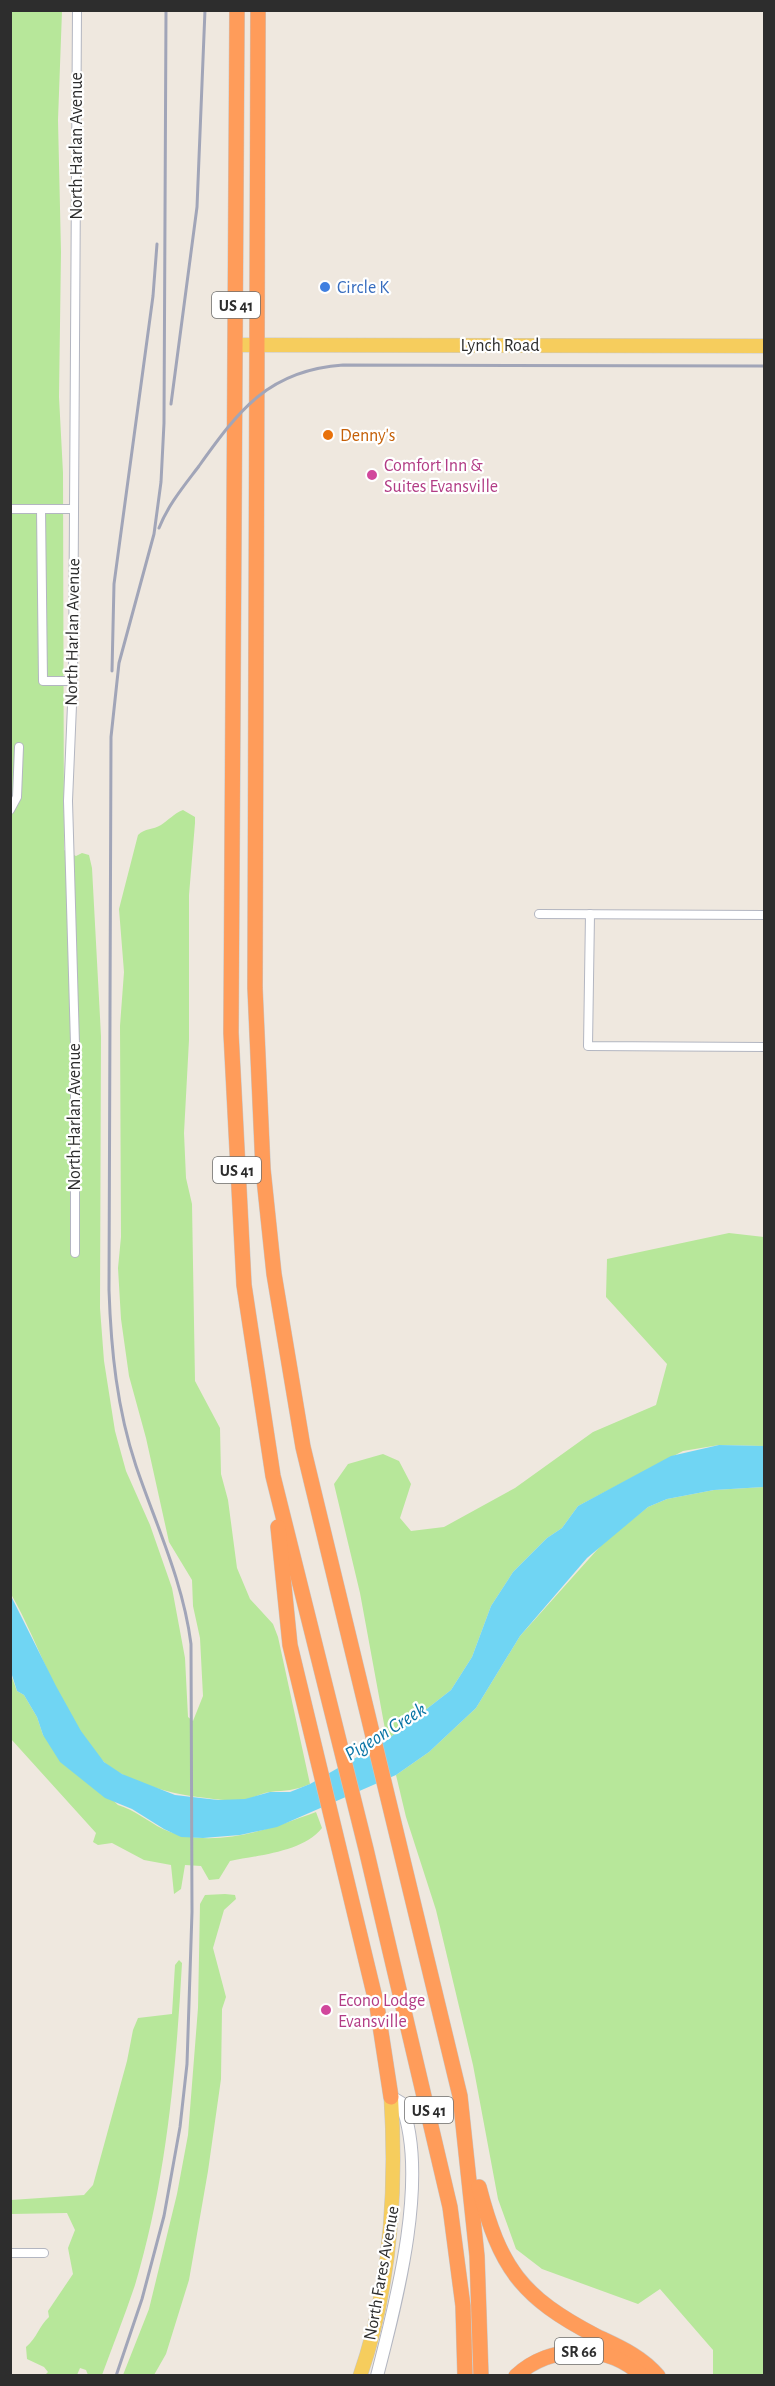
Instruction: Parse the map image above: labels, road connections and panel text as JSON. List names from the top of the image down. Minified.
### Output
{"streets":{"highway":["US 41","SR 66"],"main road":["Lynch Road","North Fares Avenue"],"street":["North Harlan Avenue"]},"crossings":[["US 41","Lynch Road"]],"water":["Pigeon Creek"],"places":["Circle K","Denny's","Comfort Inn & Suites Evansville","Econo Lodge Evansville"]}
